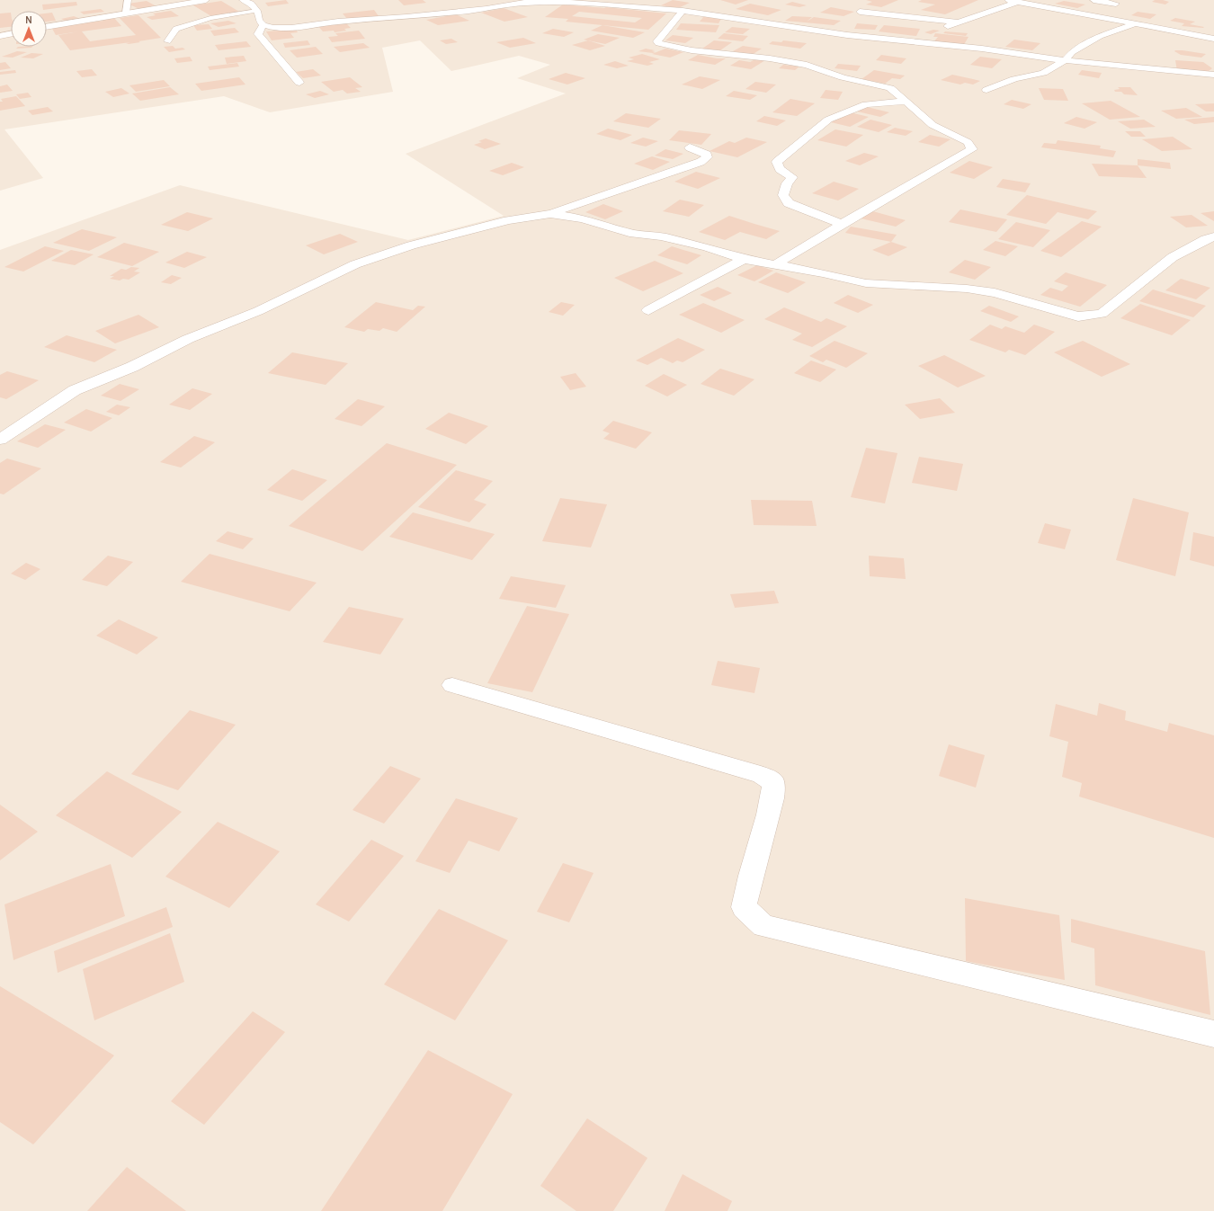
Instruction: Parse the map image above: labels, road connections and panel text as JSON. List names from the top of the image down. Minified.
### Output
{"north":"top"}
